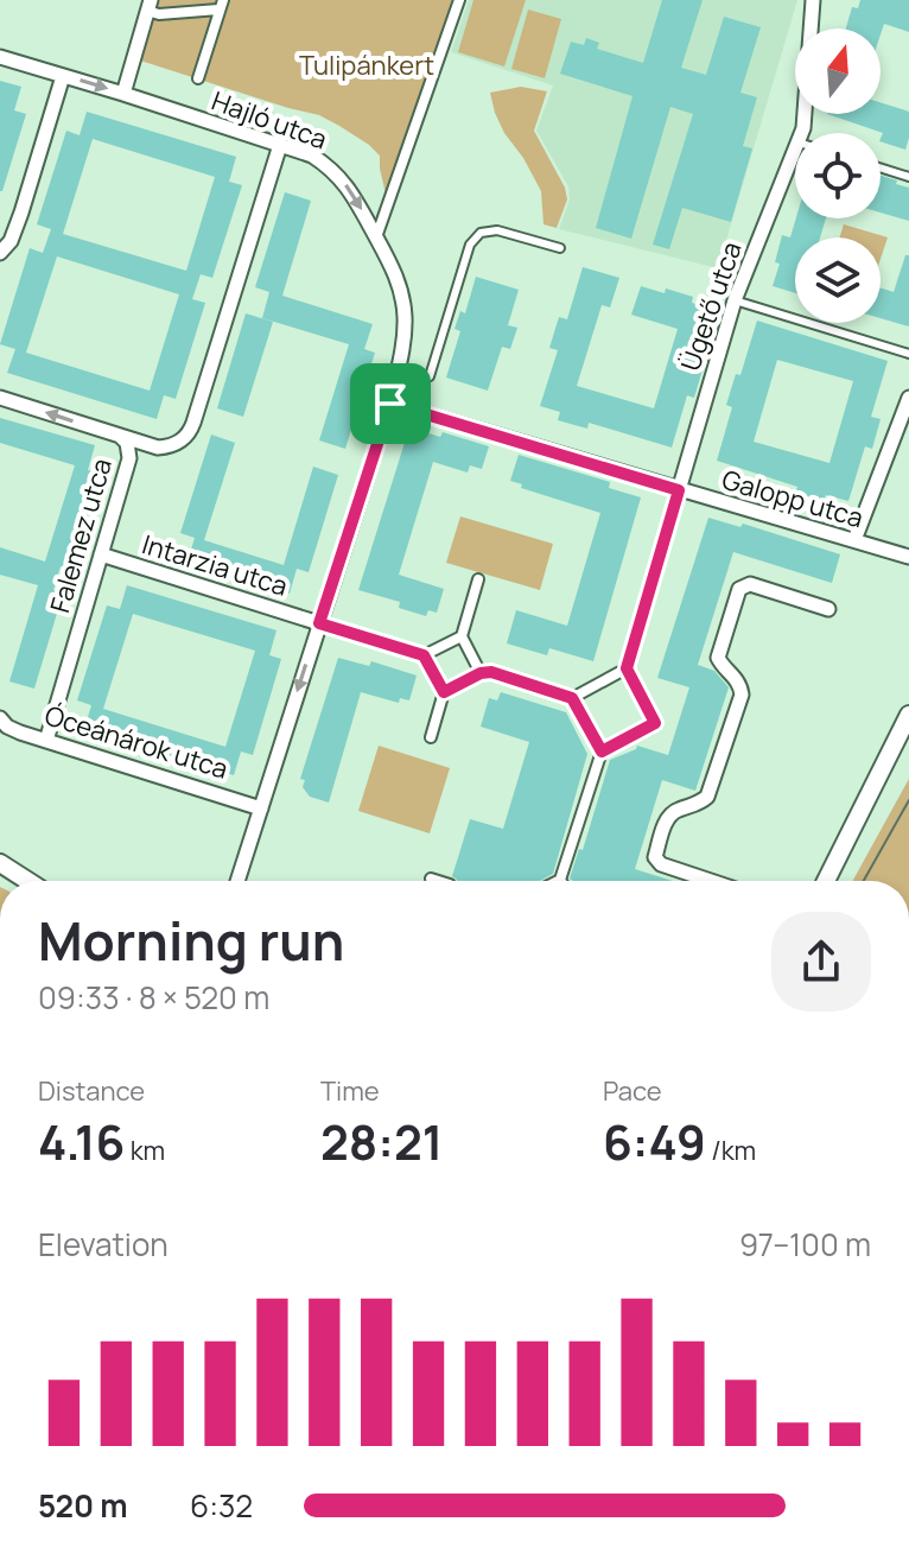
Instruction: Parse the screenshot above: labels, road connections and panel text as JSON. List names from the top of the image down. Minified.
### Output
{"streets":{"street":["Hajló utca","Ügető utca","Galopp utca","Falemez utca","Intarzia utca","Óceánárok utca"]},"crossings":[["Hajló utca","Galopp utca"],["Hajló utca","Falemez utca"],["Hajló utca","Intarzia utca"],["Hajló utca","Óceánárok utca"],["Ügető utca","Galopp utca"],["Falemez utca","Intarzia utca"],["Falemez utca","Óceánárok utca"]],"parks":["Tulipánkert"],"north":"top","page":{"heading":["Morning run","09:33 · 8 × 520 m"],"stats":[["Distance","4.16 km"],["Time","28:21"],["Pace","6:49 /km"]],"chart":["Elevation","97–100 m"],"list":[{"name":"520 m","note":"6:32"}]}}
